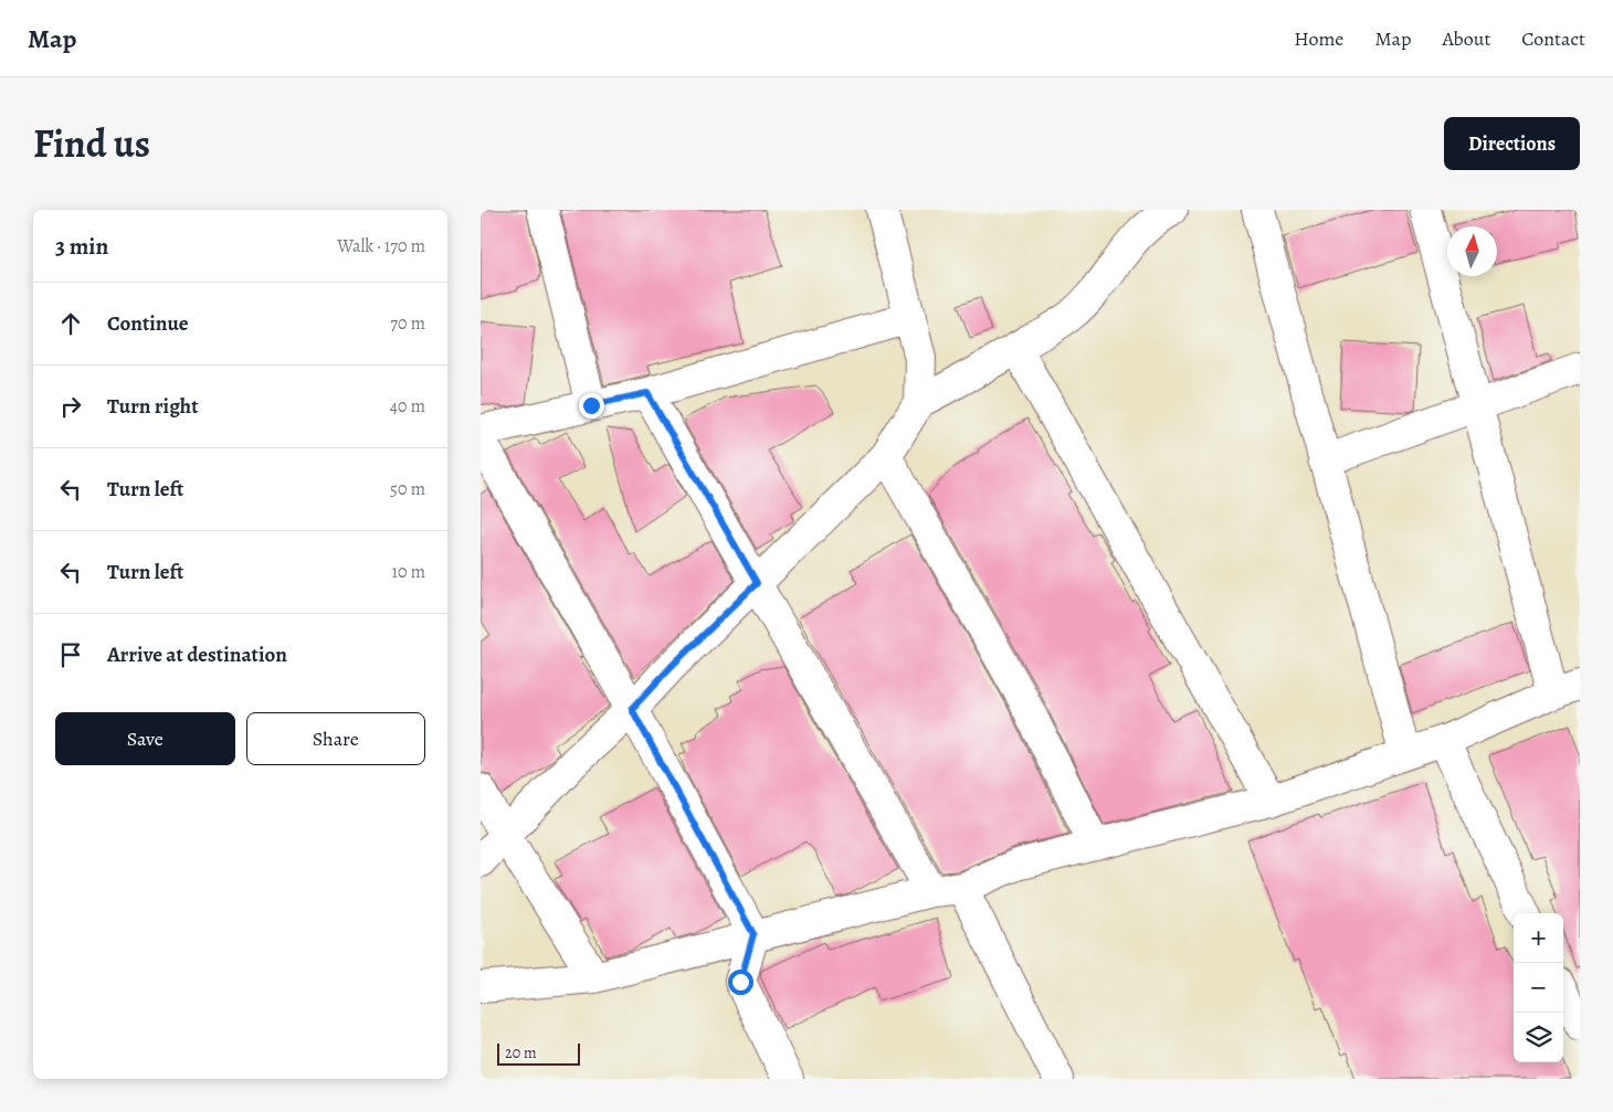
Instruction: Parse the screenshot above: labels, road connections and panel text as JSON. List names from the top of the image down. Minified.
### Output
{"scale_bar":"20 m","north":"top","page":{"header":"Map","nav":["Home","Map","About","Contact"],"title":"Find us","buttons":["Directions",["Save","Share"]],"heading":["3 min","Walk · 170 m"],"list":[["Continue","70 m"],["Turn right","40 m"],["Turn left","50 m"],["Turn left","10 m"],"Arrive at destination"],"map_buttons":["+","−"],"scale":"20 m"}}
